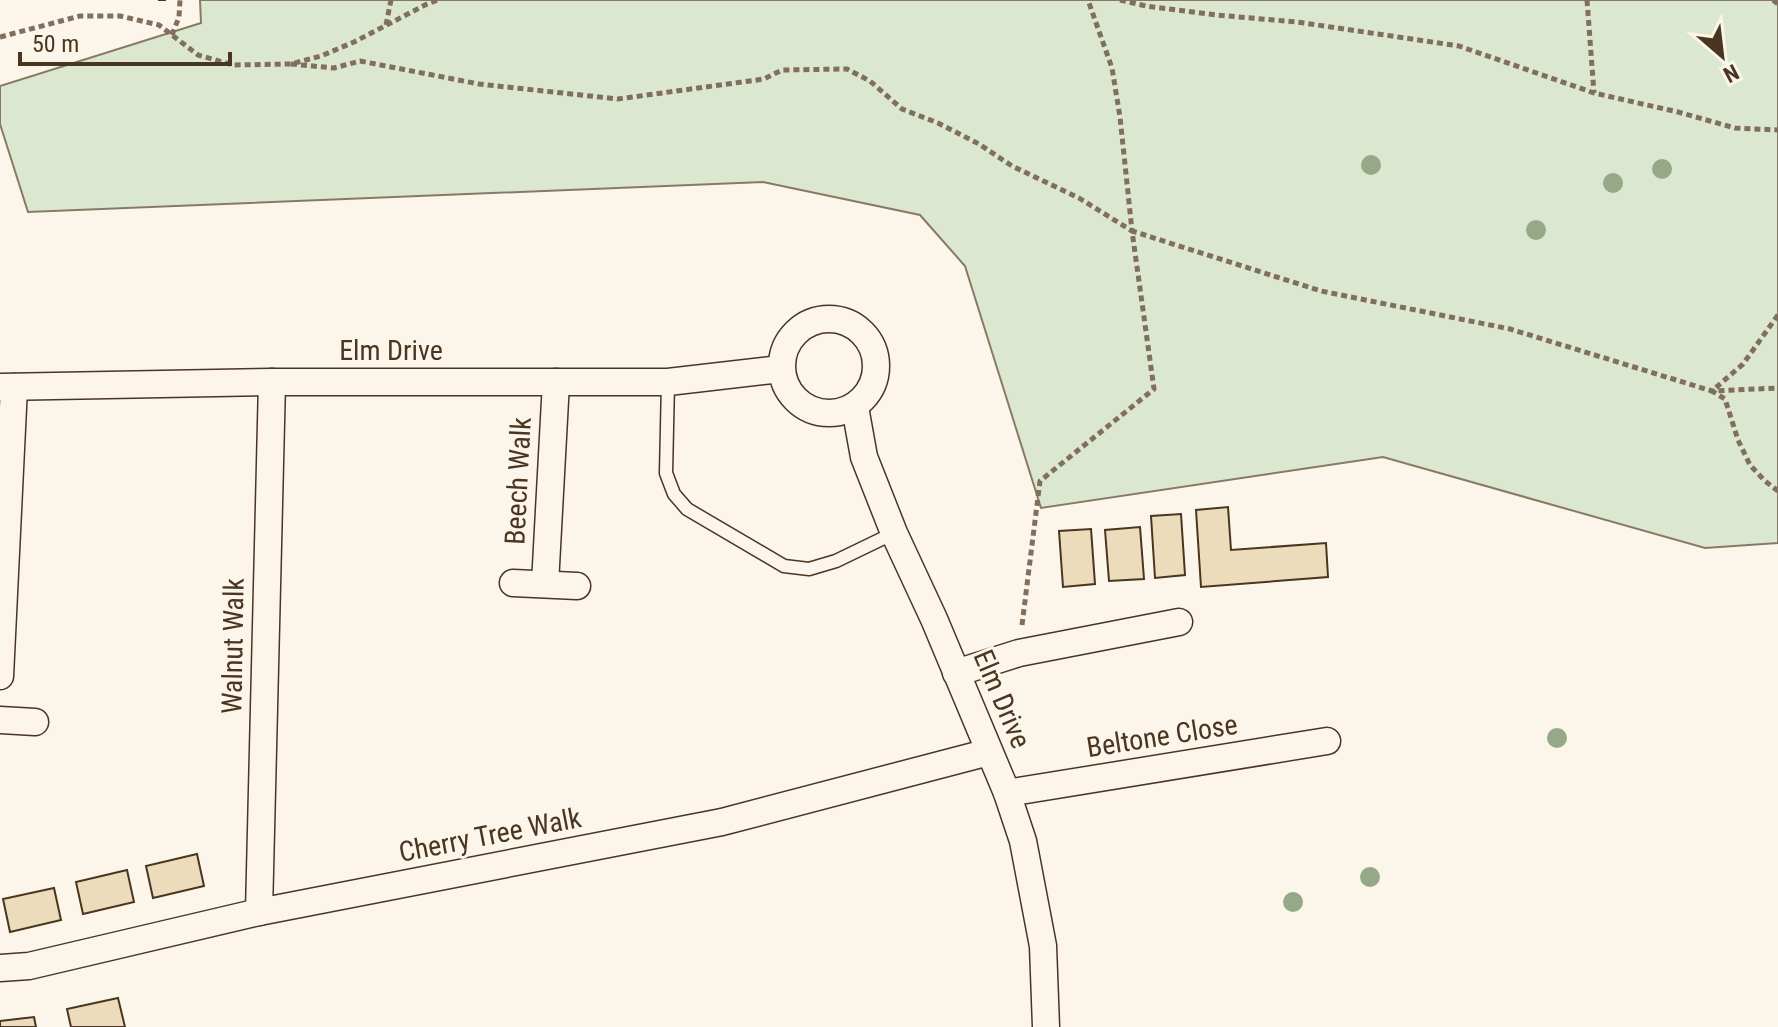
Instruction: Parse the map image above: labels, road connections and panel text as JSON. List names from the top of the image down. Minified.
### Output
{"streets":{"street":["Elm Drive","Beech Walk","Walnut Walk","Beltone Close","Cherry Tree Walk"]},"crossings":[["Elm Drive","Beech Walk"],["Elm Drive","Walnut Walk"],["Elm Drive","Beltone Close"],["Elm Drive","Cherry Tree Walk"],["Walnut Walk","Cherry Tree Walk"]],"scale_bar":"50 m","north":"bottom right"}
